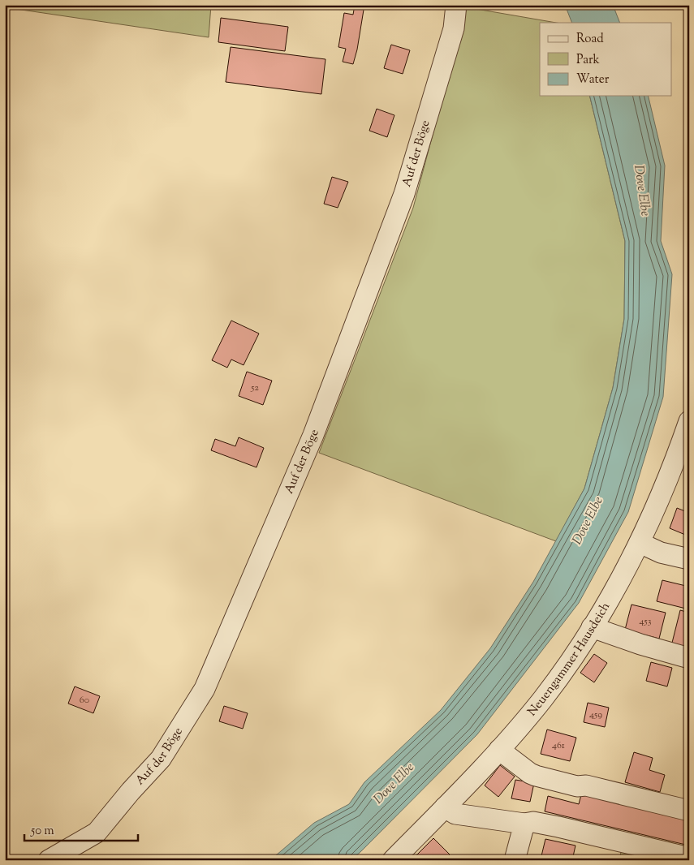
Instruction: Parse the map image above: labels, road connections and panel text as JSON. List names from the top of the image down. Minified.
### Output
{"streets":{"street":["Auf der Böge","Neuengammer Hausdeich"]},"water":["Dove Elbe"],"house_numbers":["52","453","60","459","461"],"legend":["Road","Park","Water"],"scale_bar":"50 m"}
